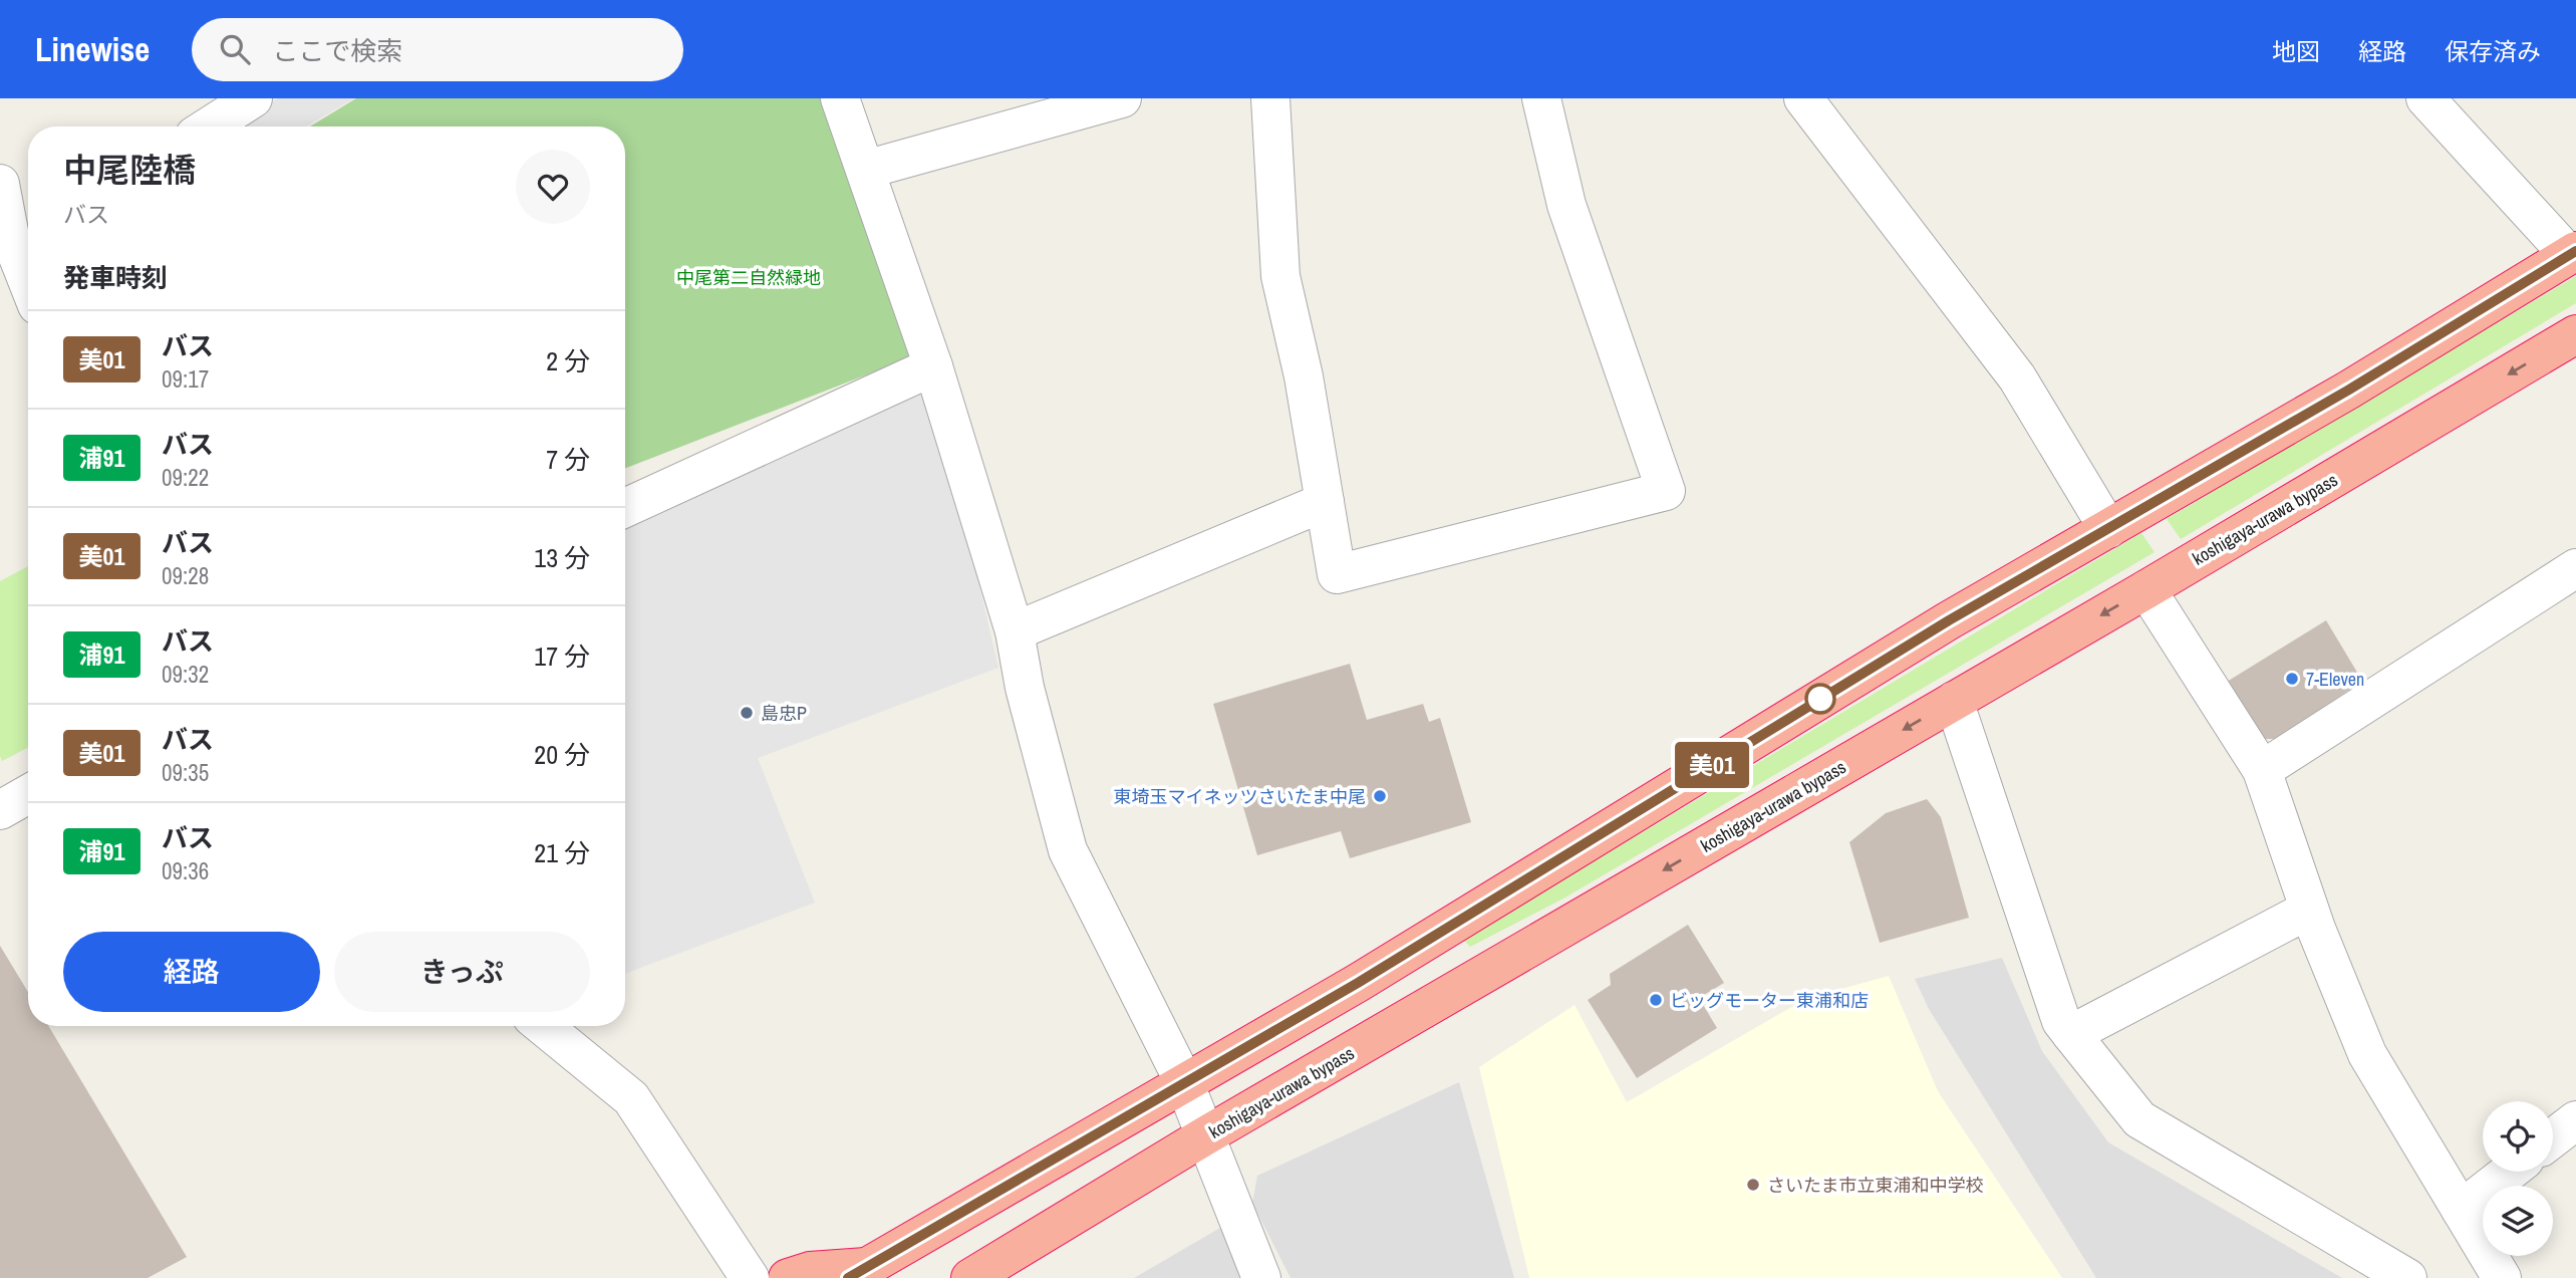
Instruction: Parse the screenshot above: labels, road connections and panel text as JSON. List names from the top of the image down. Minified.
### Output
{"streets":{"highway":["koshigaya-urawa bypass"]},"parks":["中尾第二自然緑地"],"places":["7-Eleven","島忠P","東埼玉マイネッツさいたま中尾","ビッグモーター東浦和店","さいたま市立東浦和中学校"],"lines":["bus line 美01"],"page":{"header":"Linewise","search":"ここで検索","nav":["地図","経路","保存済み"],"on_map":"美01","heading":[["中尾陸橋","バス"],"発車時刻"],"list":[{"mark":"美01","name":"バス","note":"09:17","value":"2 分"},{"mark":"浦91","name":"バス","note":"09:22","value":"7 分"},{"mark":"美01","name":"バス","note":"09:28","value":"13 分"},{"mark":"浦91","name":"バス","note":"09:32","value":"17 分"},{"mark":"美01","name":"バス","note":"09:35","value":"20 分"},{"mark":"浦91","name":"バス","note":"09:36","value":"21 分"}],"buttons":["経路","きっぷ"]}}
